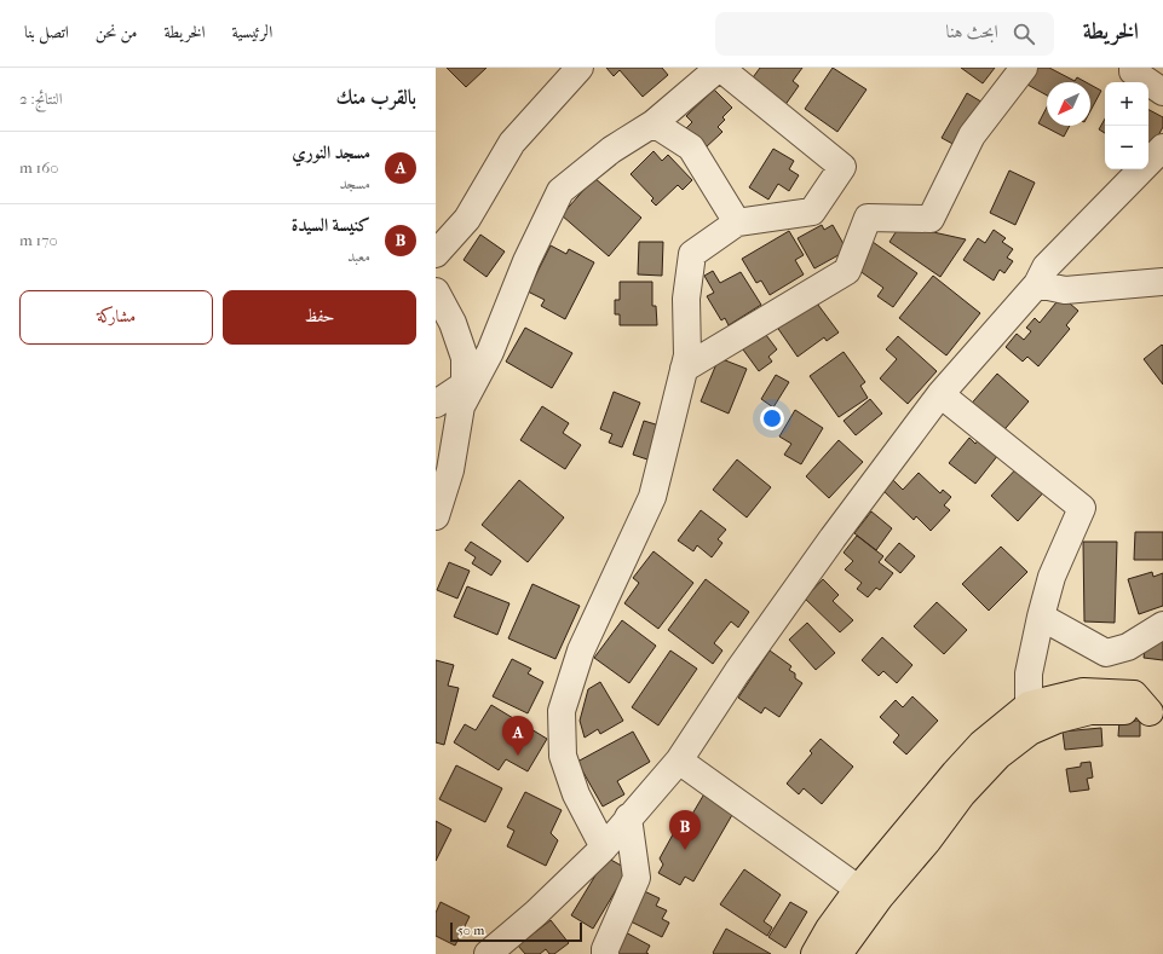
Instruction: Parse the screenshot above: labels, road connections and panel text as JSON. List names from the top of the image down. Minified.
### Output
{"scale_bar":"50 m","north":"bottom left","page":{"header":"الخريطة","search":"ابحث هنا","nav":["الرئيسية","الخريطة","من نحن","اتصل بنا"],"heading":["بالقرب منك","النتائج: 2"],"map_buttons":["+","−"],"list":[{"mark":"A","name":"مسجد النوري","note":"مسجد","value":"160 m"},{"mark":"B","name":"كنيسة السيدة","note":"معبد","value":"170 m"}],"buttons":["حفظ","مشاركة"],"pins":["A","B"],"scale":"50 m"}}
